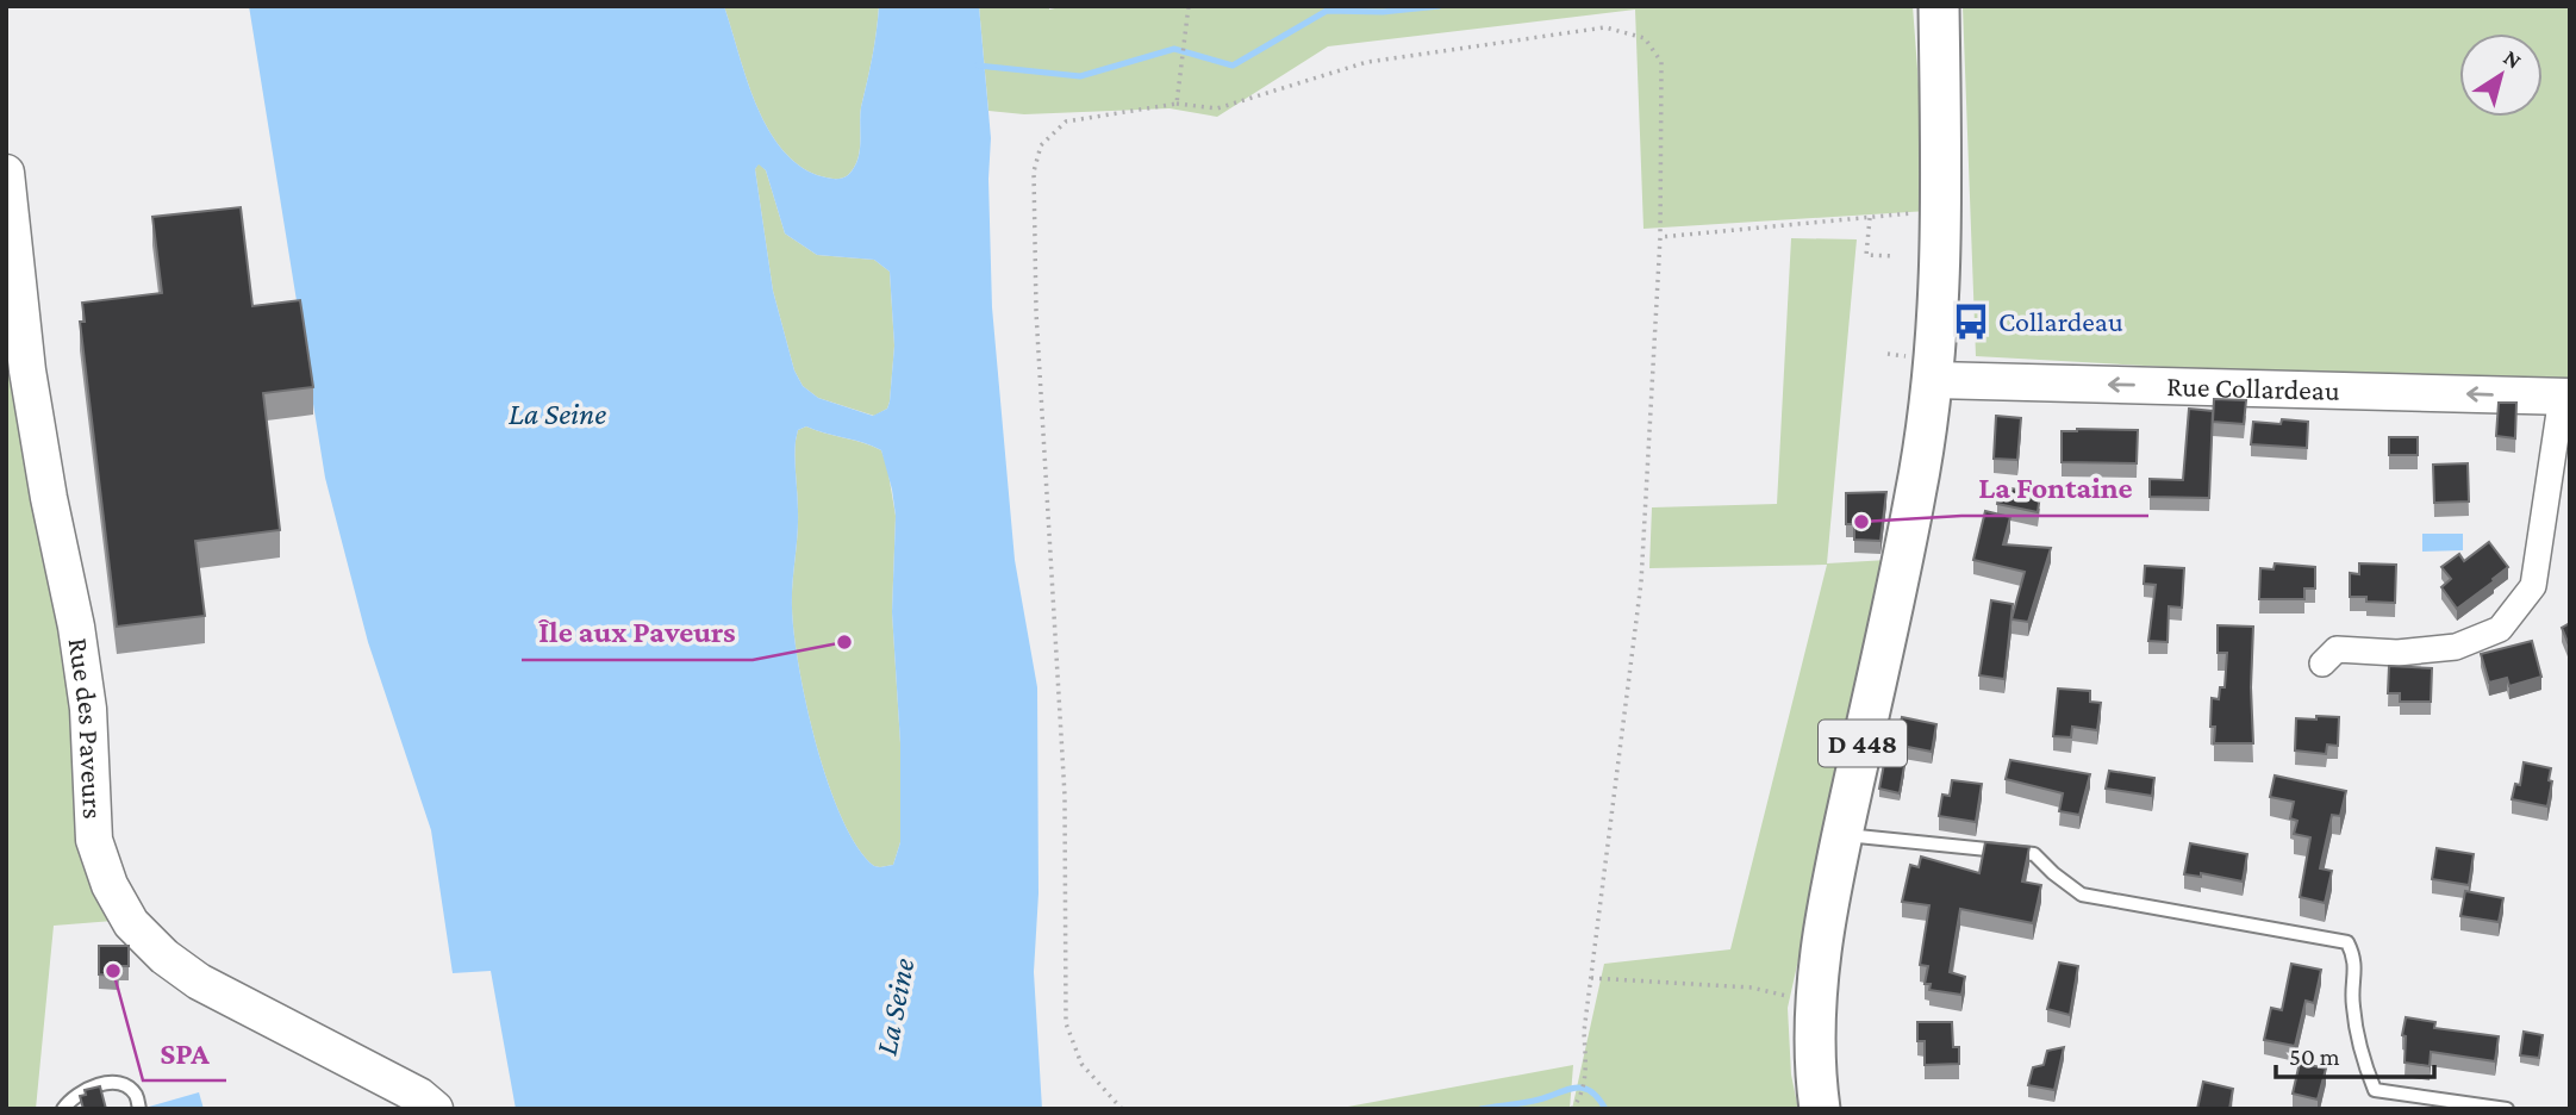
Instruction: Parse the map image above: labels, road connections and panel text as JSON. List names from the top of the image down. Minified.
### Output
{"streets":{"main road":["D 448"],"street":["Rue Collardeau","Rue des Paveurs"]},"crossings":[["Rue Collardeau","D 448"]],"one_way":["Rue Collardeau"],"water":["La Seine"],"places":{"bus stop":["Collardeau"],"other":["La Fontaine","Île aux Paveurs","SPA"]},"scale_bar":"50 m","north":"top right"}
